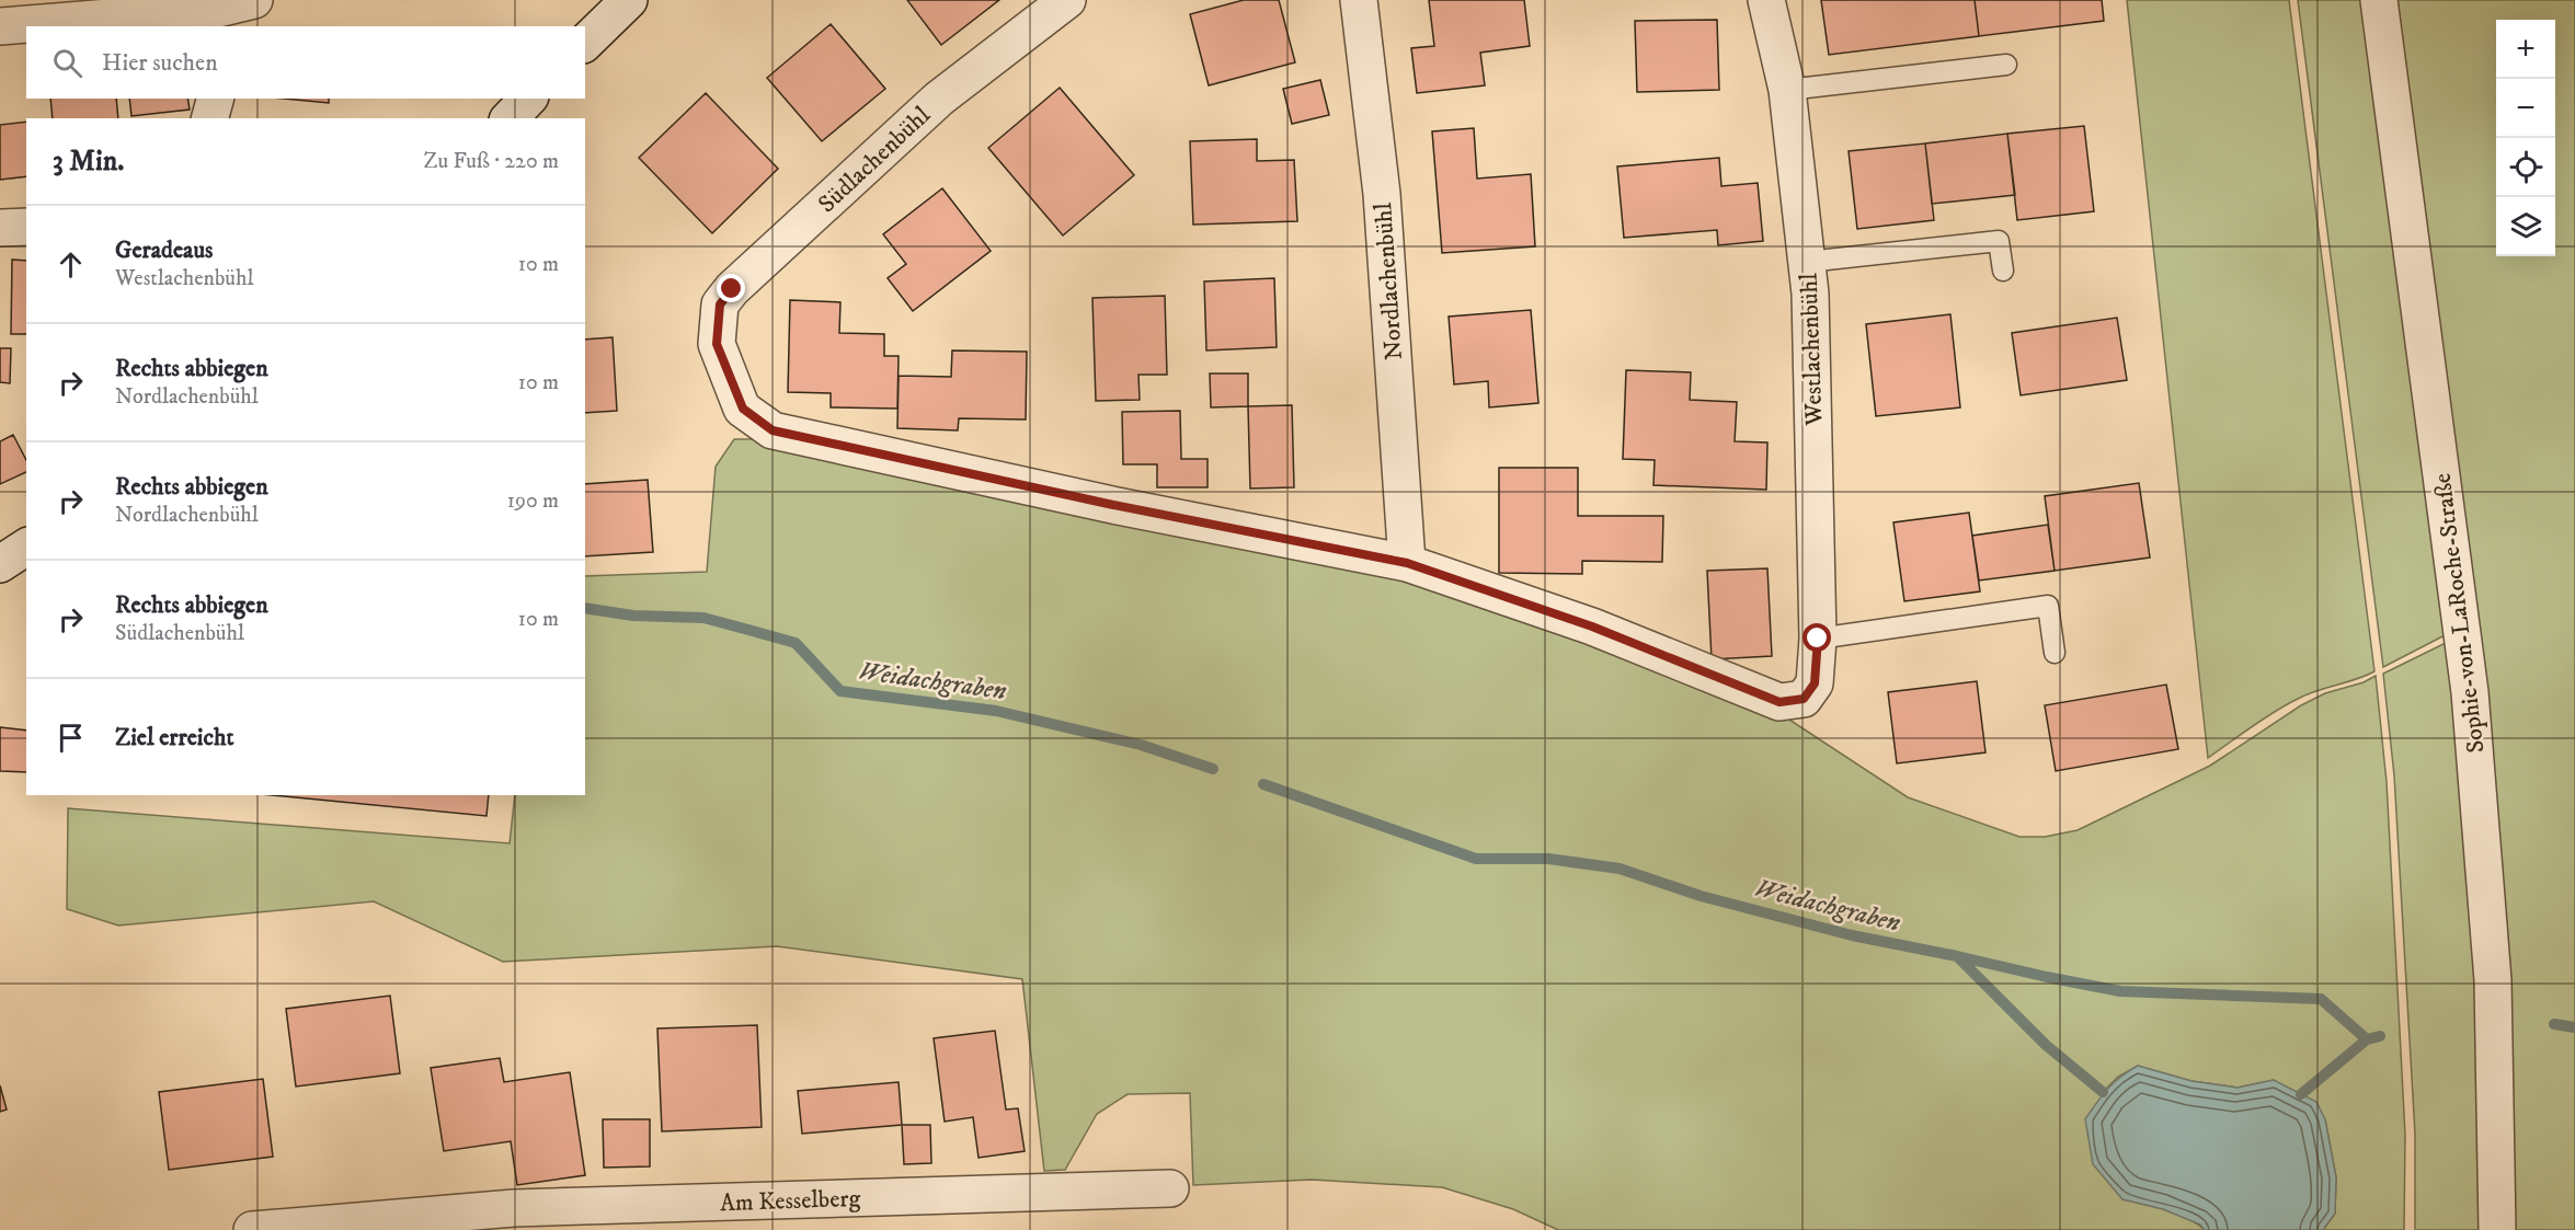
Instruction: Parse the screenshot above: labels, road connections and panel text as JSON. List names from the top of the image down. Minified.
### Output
{"streets":{"street":["Südlachenbühl","Nordlachenbühl","Westlachenbühl","Sophie-von-LaRoche-Straße","Am Kesselberg"]},"crossings":[["Südlachenbühl","Nordlachenbühl"],["Südlachenbühl","Westlachenbühl"],["Nordlachenbühl","Westlachenbühl"]],"water":["Weidachgraben"],"page":{"map_buttons":["+","−"],"search":"Hier suchen","heading":["3 Min.","Zu Fuß · 220 m"],"list":[["Geradeaus","Westlachenbühl","10 m"],["Rechts abbiegen","Nordlachenbühl","10 m"],["Rechts abbiegen","Nordlachenbühl","190 m"],["Rechts abbiegen","Südlachenbühl","10 m"],"Ziel erreicht"]}}
